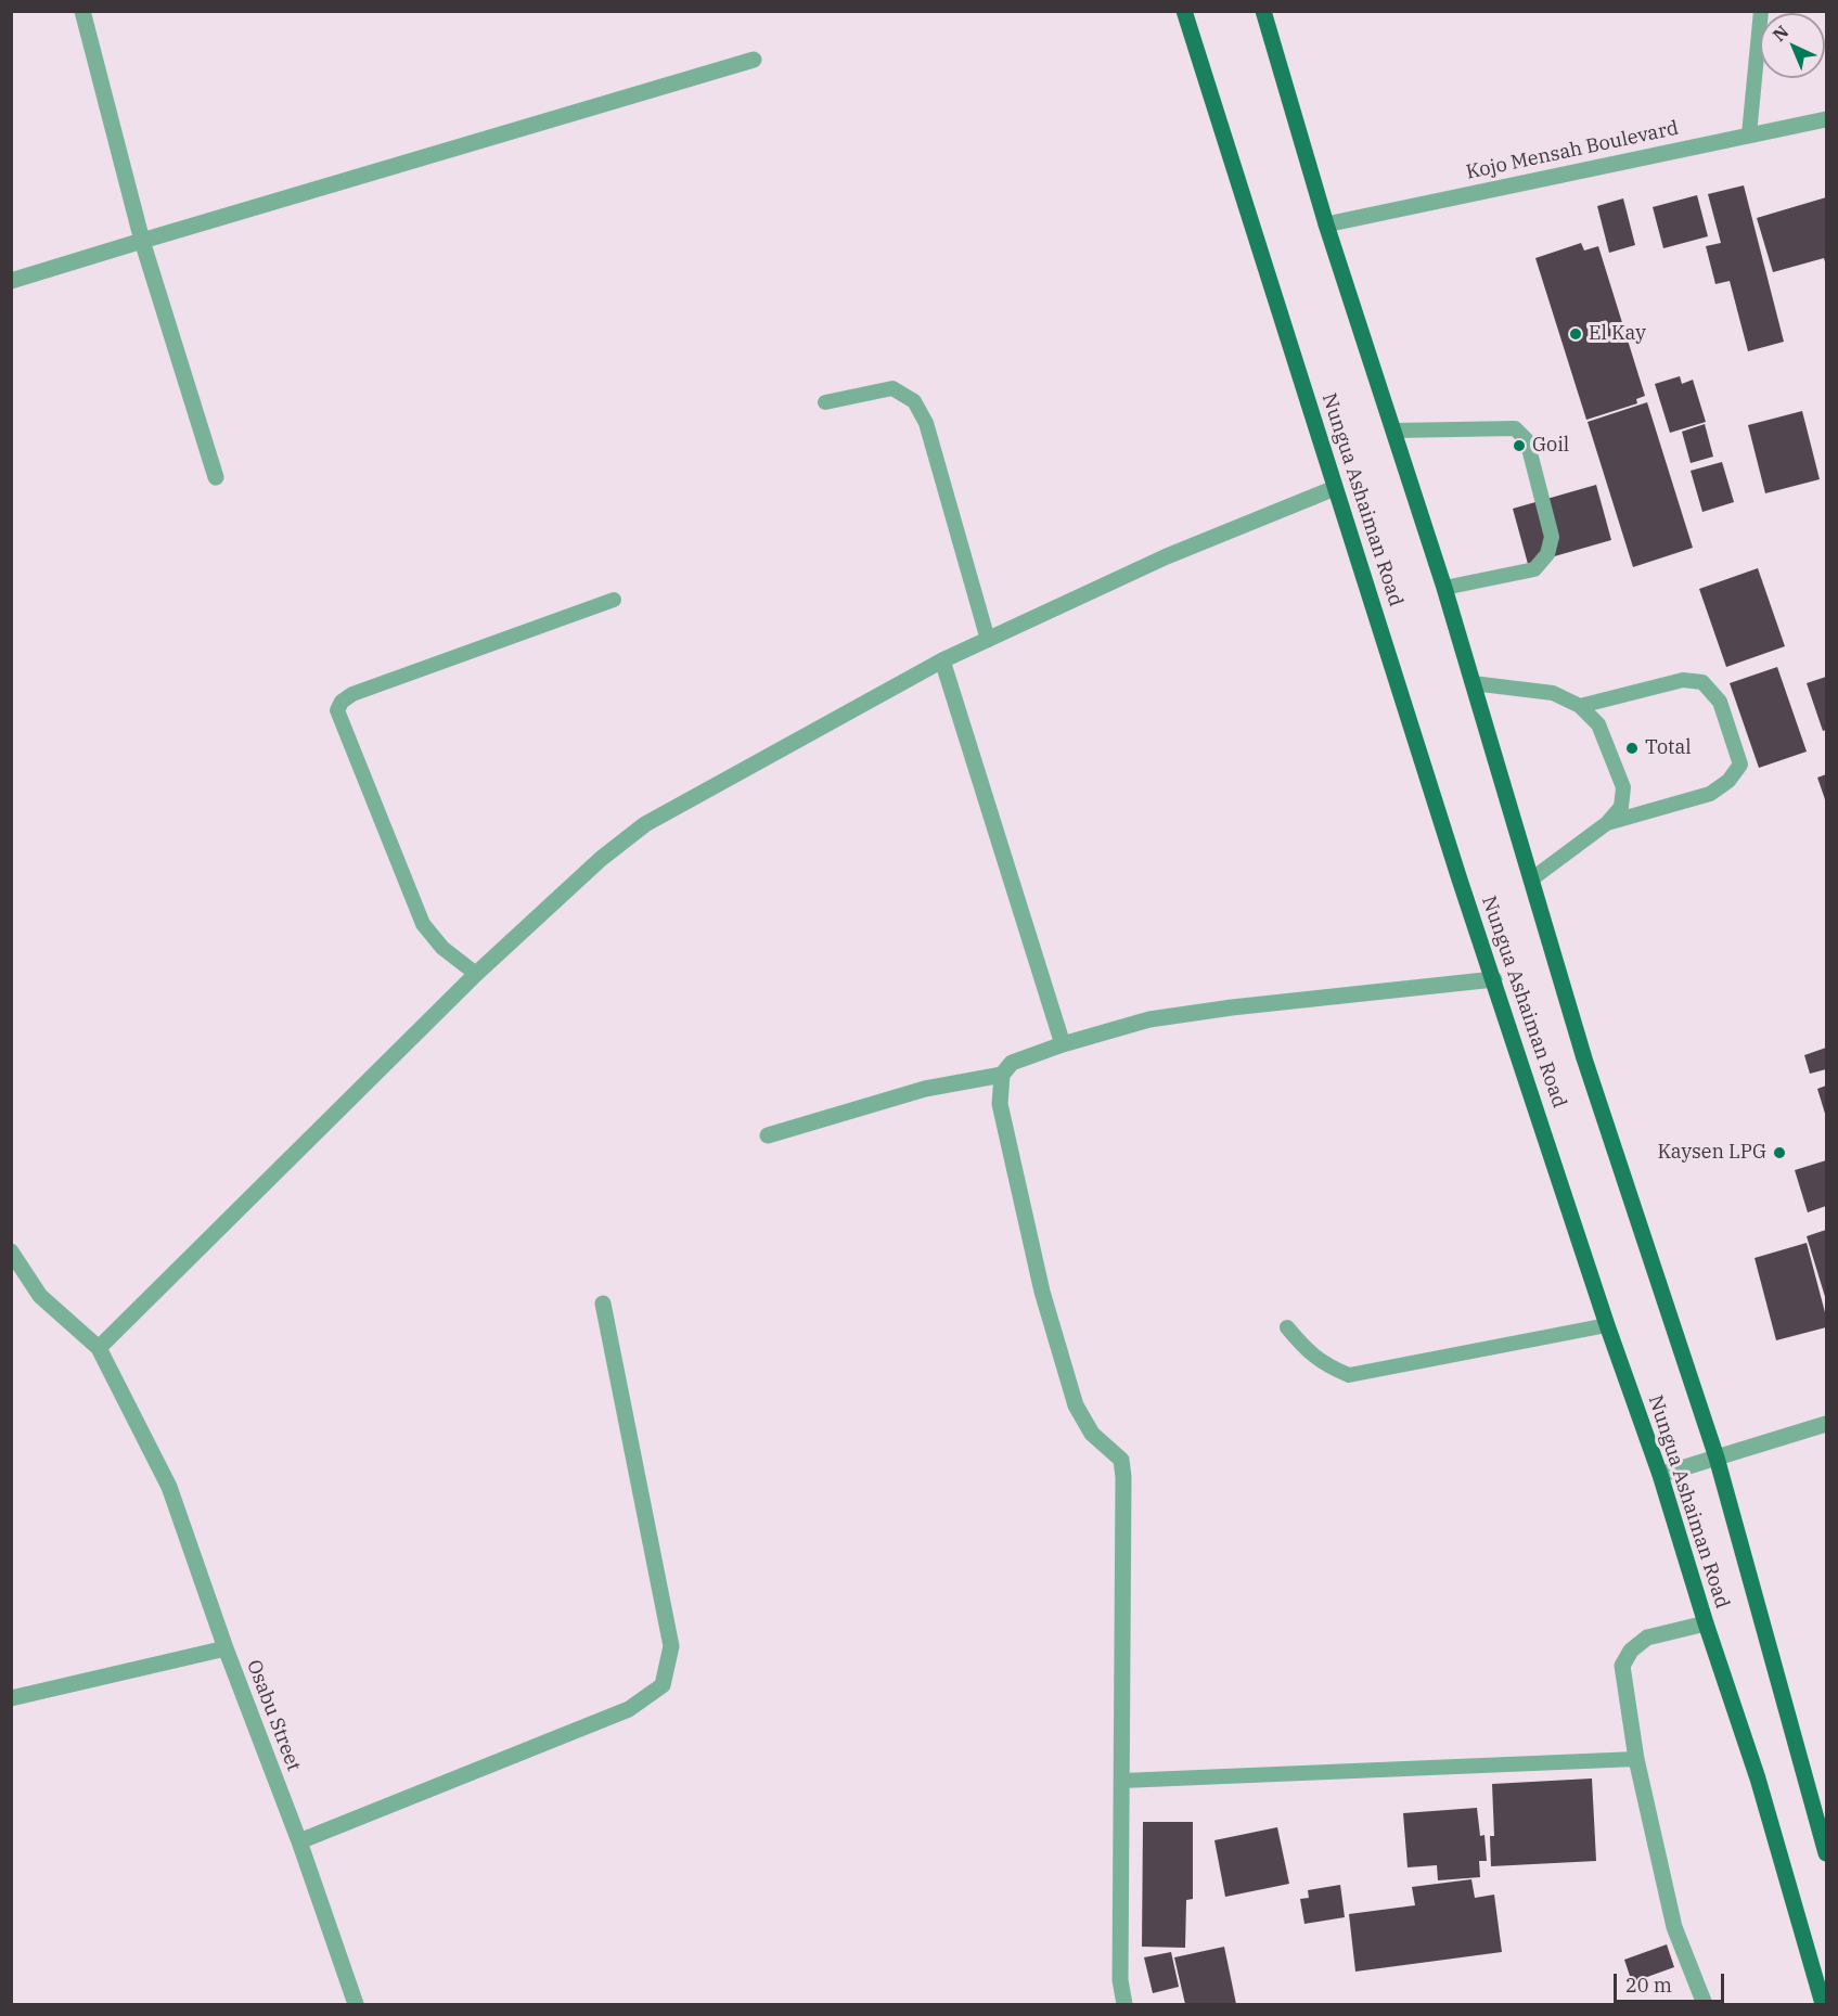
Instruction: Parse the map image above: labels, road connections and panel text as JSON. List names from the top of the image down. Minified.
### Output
{"streets":{"main road":["Nungua Ashaiman Road"],"street":["Kojo Mensah Boulevard","Osabu Street"]},"crossings":[["Kojo Mensah Boulevard","Nungua Ashaiman Road"]],"places":["El Kay","Goil","Total","Kaysen LPG"],"scale_bar":"20 m","north":"top left"}
